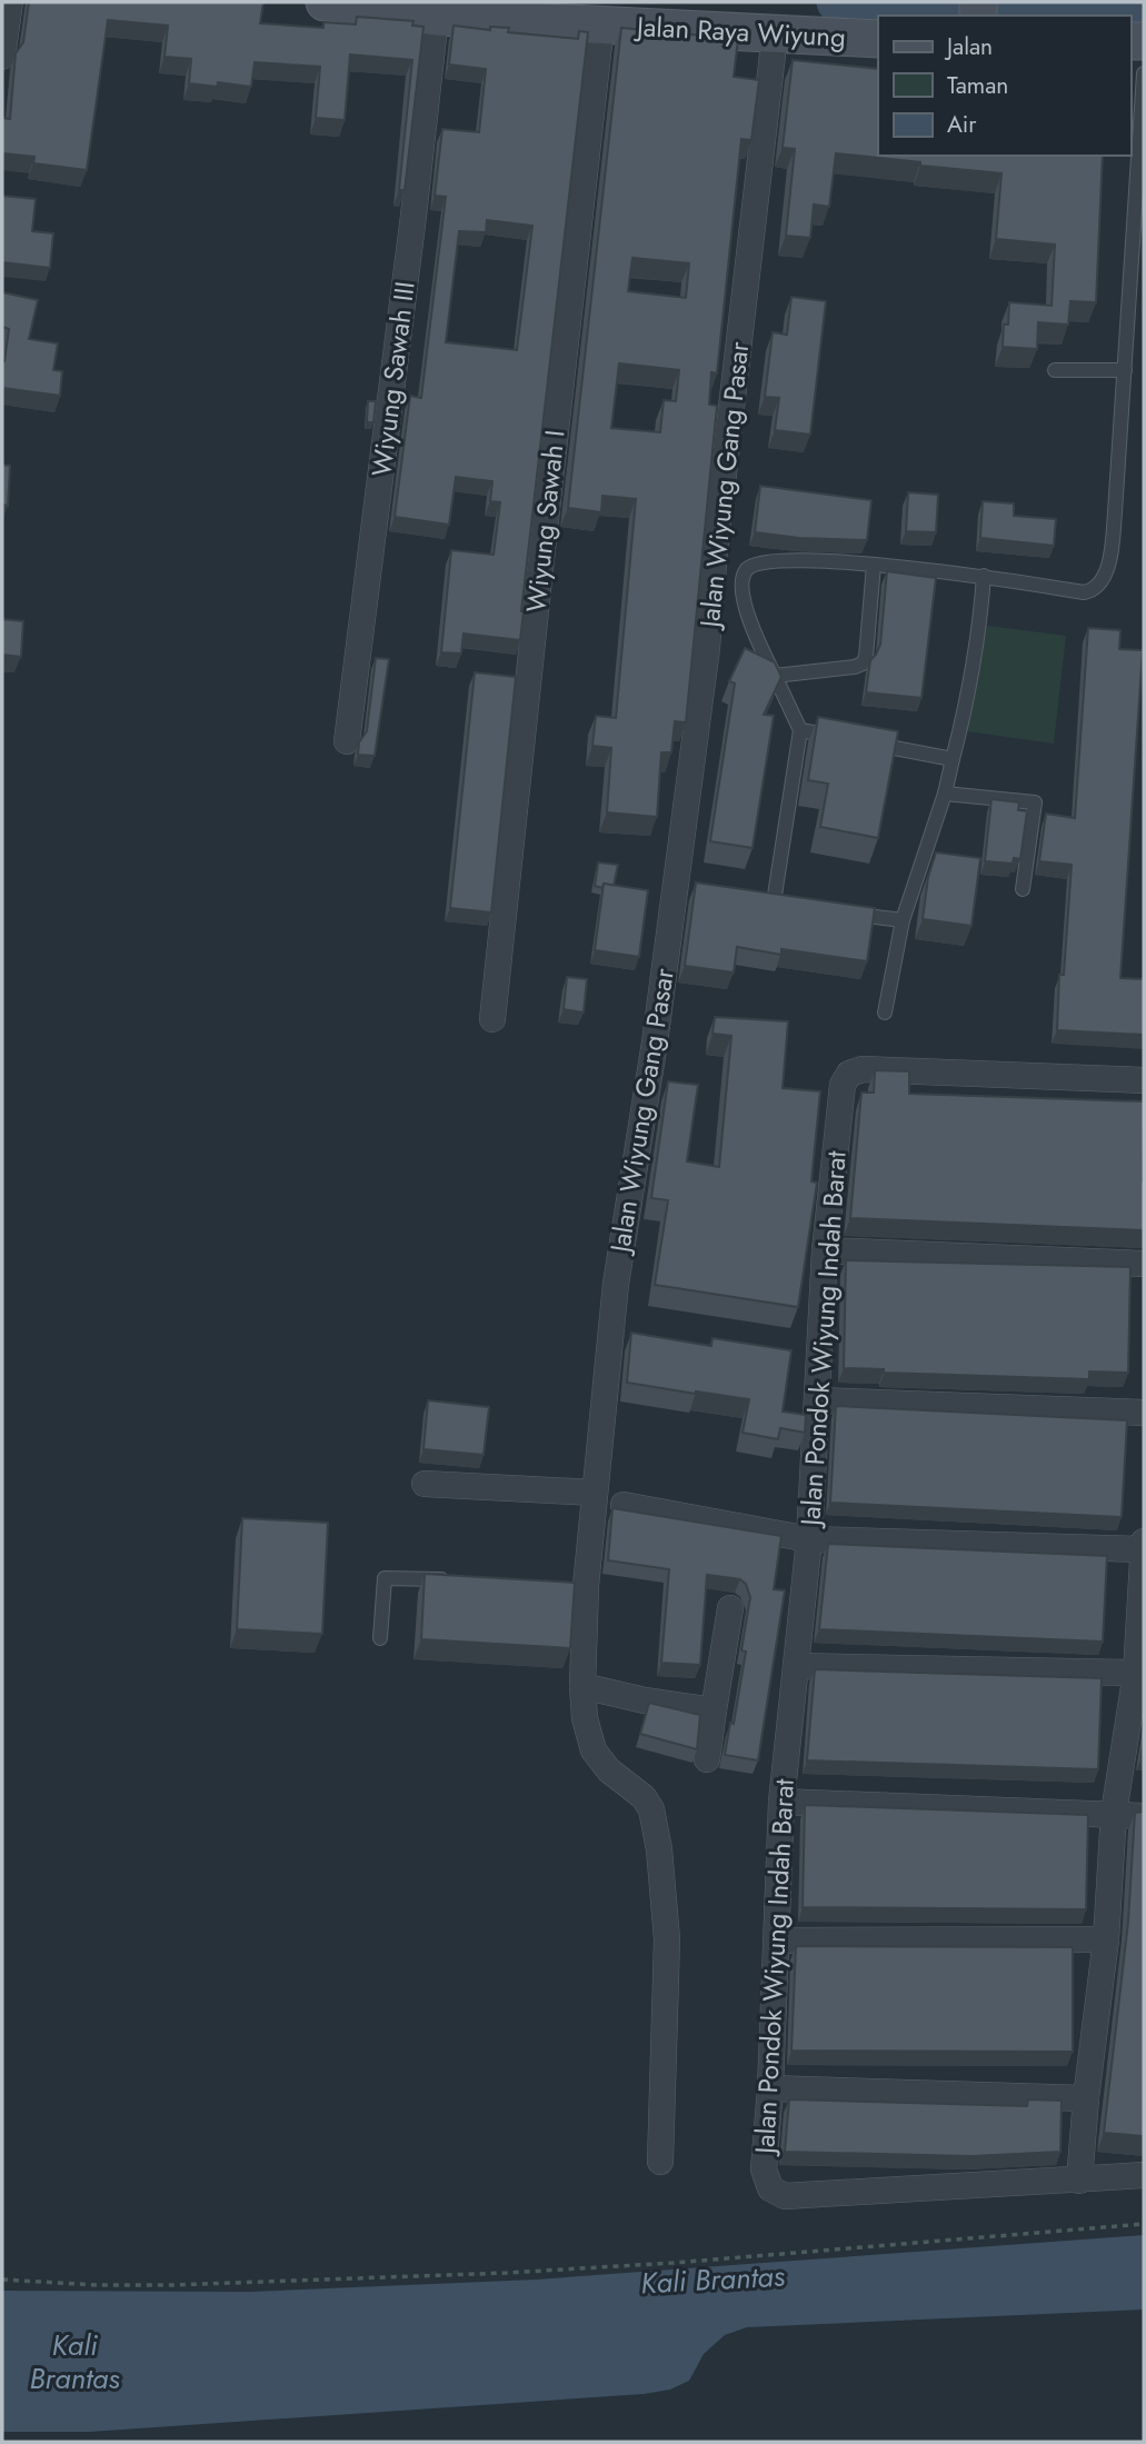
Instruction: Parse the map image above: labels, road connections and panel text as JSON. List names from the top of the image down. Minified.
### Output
{"streets":{"main road":["Jalan Raya Wiyung"],"street":["Wiyung Sawah III","Jalan Wiyung Gang Pasar","Wiyung Sawah I","Jalan Pondok Wiyung Indah Barat"]},"crossings":[["Jalan Raya Wiyung","Wiyung Sawah III"],["Jalan Raya Wiyung","Jalan Wiyung Gang Pasar"],["Jalan Raya Wiyung","Wiyung Sawah I"]],"water":["Kali Brantas"],"legend":["Jalan","Taman","Air"]}
